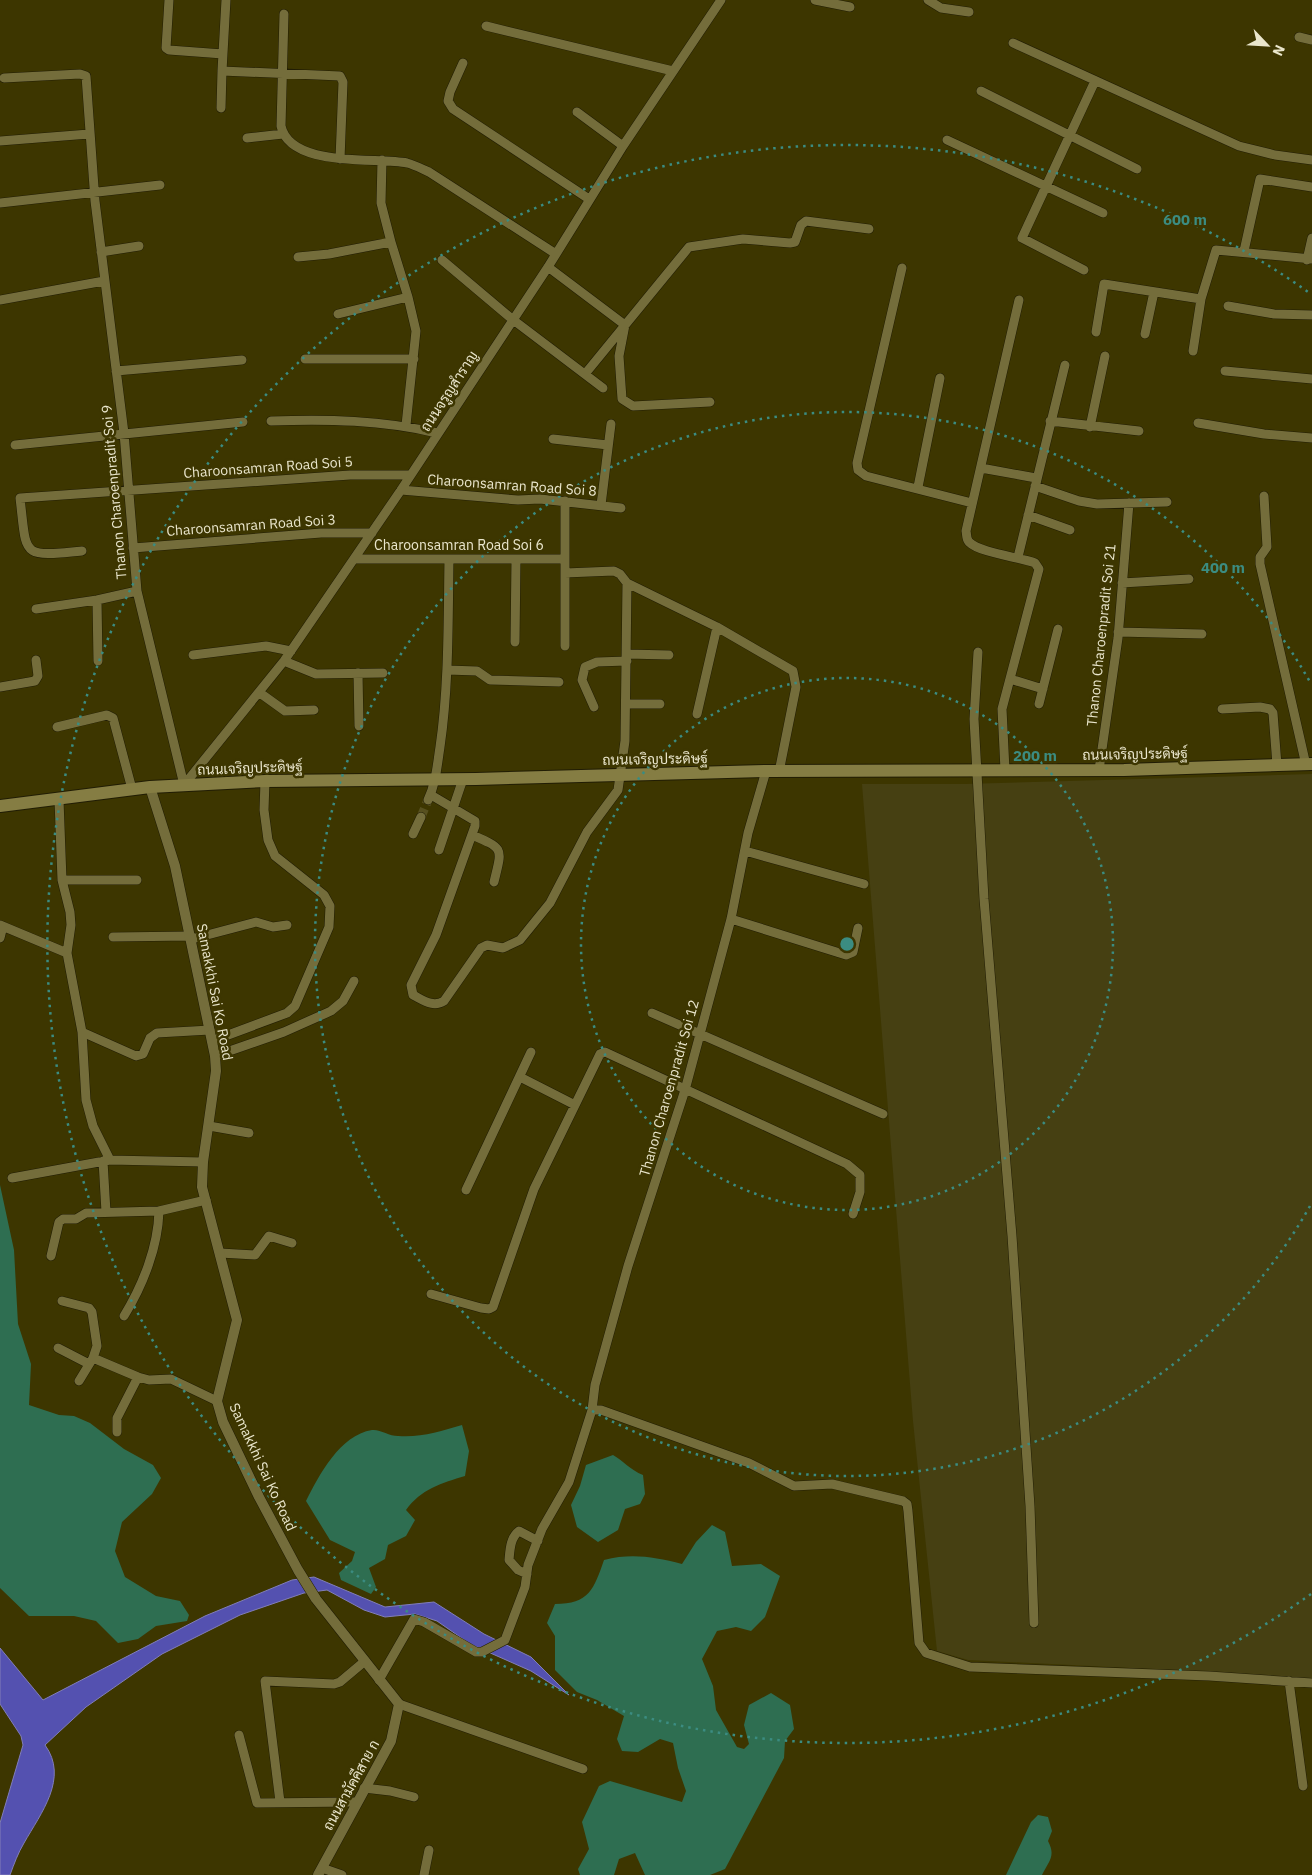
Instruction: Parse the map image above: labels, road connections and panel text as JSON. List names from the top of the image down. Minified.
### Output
{"streets":{"main road":["ถนนเจริญประดิษฐ์"],"street":["ถนนจรูญสำราญ","Charoonsamran Road Soi 5","Charoonsamran Road Soi 8","Thanon Charoenpradit Soi 9","Charoonsamran Road Soi 3","Charoonsamran Road Soi 6","Thanon Charoenpradit Soi 21","Samakkhi Sai Ko Road","Thanon Charoenpradit Soi 12","ถนนสามัคคีสาย ก"]},"crossings":[["ถนนจรูญสำราญ","Charoonsamran Road Soi 5"],["ถนนจรูญสำราญ","Charoonsamran Road Soi 8"],["ถนนจรูญสำราญ","Thanon Charoenpradit Soi 9"],["ถนนจรูญสำราญ","Charoonsamran Road Soi 3"],["ถนนจรูญสำราญ","Charoonsamran Road Soi 6"],["ถนนจรูญสำราญ","ถนนเจริญประดิษฐ์"],["Charoonsamran Road Soi 5","Thanon Charoenpradit Soi 9"],["Thanon Charoenpradit Soi 9","Charoonsamran Road Soi 3"],["Thanon Charoenpradit Soi 9","ถนนเจริญประดิษฐ์"],["Thanon Charoenpradit Soi 21","ถนนเจริญประดิษฐ์"],["ถนนเจริญประดิษฐ์","Samakkhi Sai Ko Road"],["ถนนเจริญประดิษฐ์","Thanon Charoenpradit Soi 12"],["Samakkhi Sai Ko Road","Thanon Charoenpradit Soi 12"],["Samakkhi Sai Ko Road","ถนนสามัคคีสาย ก"]],"north":"bottom right","rings":["600 m","400 m","200 m"]}
